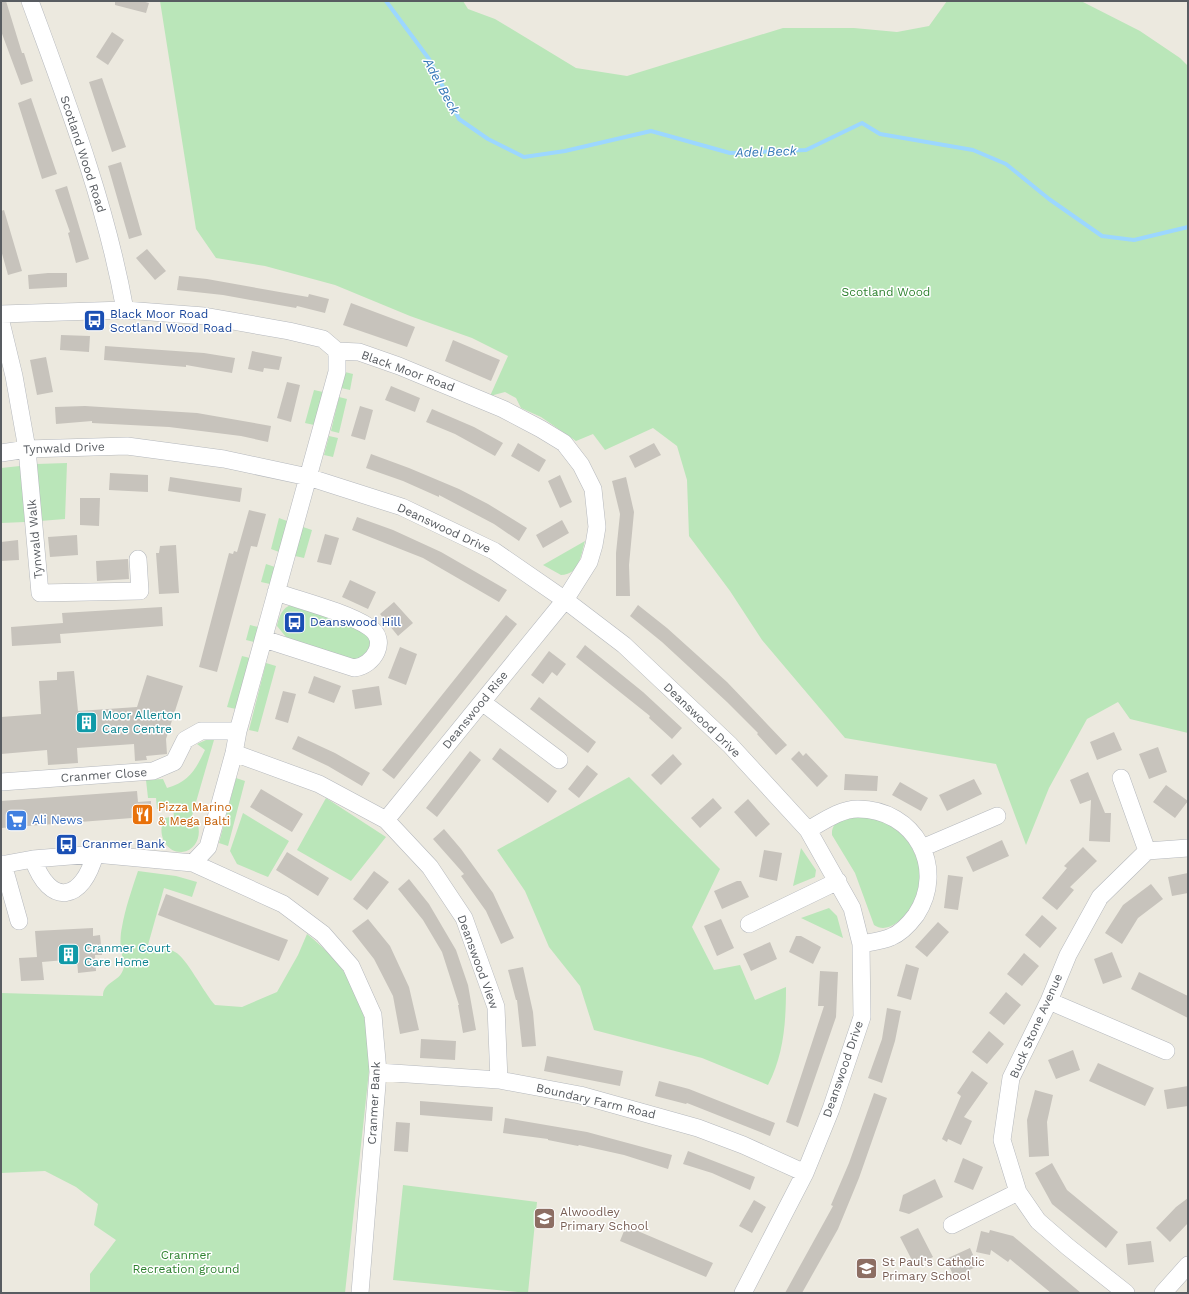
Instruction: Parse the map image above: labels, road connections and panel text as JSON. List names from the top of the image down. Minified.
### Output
{"streets":{"street":["Scotland Wood Road","Black Moor Road","Tynwald Drive","Deanswood Drive","Tynwald Walk","Deanswood Rise","Cranmer Close","Deanswood View","Buck Stone Avenue","Boundary Farm Road","Cranmer Bank"]},"crossings":[["Black Moor Road","Deanswood Drive"],["Black Moor Road","Deanswood Rise"],["Tynwald Drive","Deanswood Drive"],["Tynwald Drive","Tynwald Walk"],["Deanswood Drive","Deanswood Rise"],["Deanswood Drive","Boundary Farm Road"],["Deanswood Rise","Deanswood View"],["Deanswood View","Boundary Farm Road"],["Boundary Farm Road","Cranmer Bank"]],"water":["Adel Beck"],"parks":["Scotland Wood","Cranmer Recreation ground"],"places":{"bus stop":["Black Moor Road Scotland Wood Road","Deanswood Hill","Cranmer Bank"],"building":["Moor Allerton Care Centre","Cranmer Court Care Home"],"restaurant":["Pizza Marino & Mega Balti"],"supermarket":["Ali News"],"school or university":["Alwoodley Primary School","St Paul's Catholic Primary School"]}}
